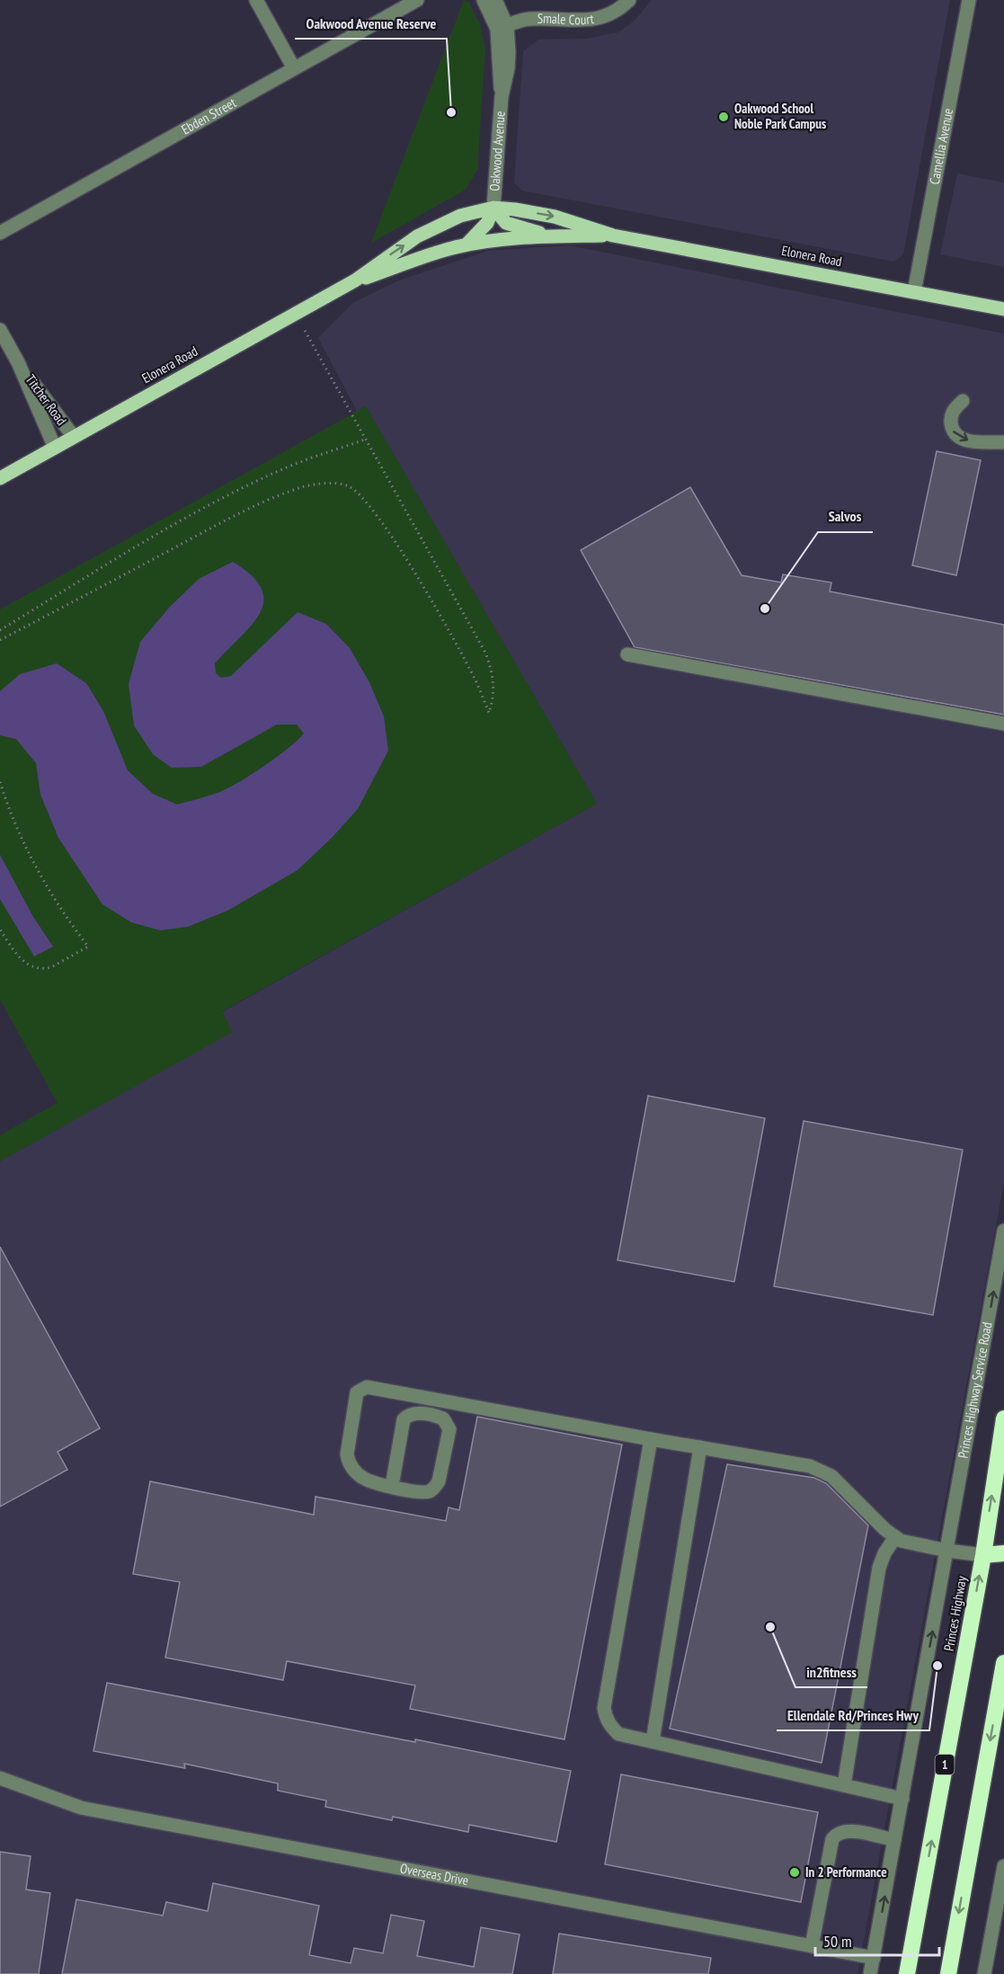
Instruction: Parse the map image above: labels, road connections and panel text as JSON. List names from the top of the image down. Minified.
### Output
{"streets":{"highway":["Princes Highway","1"],"main road":["Elonera Road"],"street":["Smale Court","Ebden Street","Camellia Avenue","Oakwood Avenue","Titcher Road","Princes Highway Service Road","Overseas Drive"]},"crossings":[["Smale Court","Oakwood Avenue"],["Camellia Avenue","Elonera Road"],["Oakwood Avenue","Elonera Road"],["Elonera Road","Titcher Road"],["Princes Highway Service Road","Overseas Drive"]],"places":["Oakwood Avenue Reserve","Oakwood School Noble Park Campus","Salvos","in2fitness","Ellendale Rd/Princes Hwy","In 2 Performance"],"scale_bar":"50 m"}
